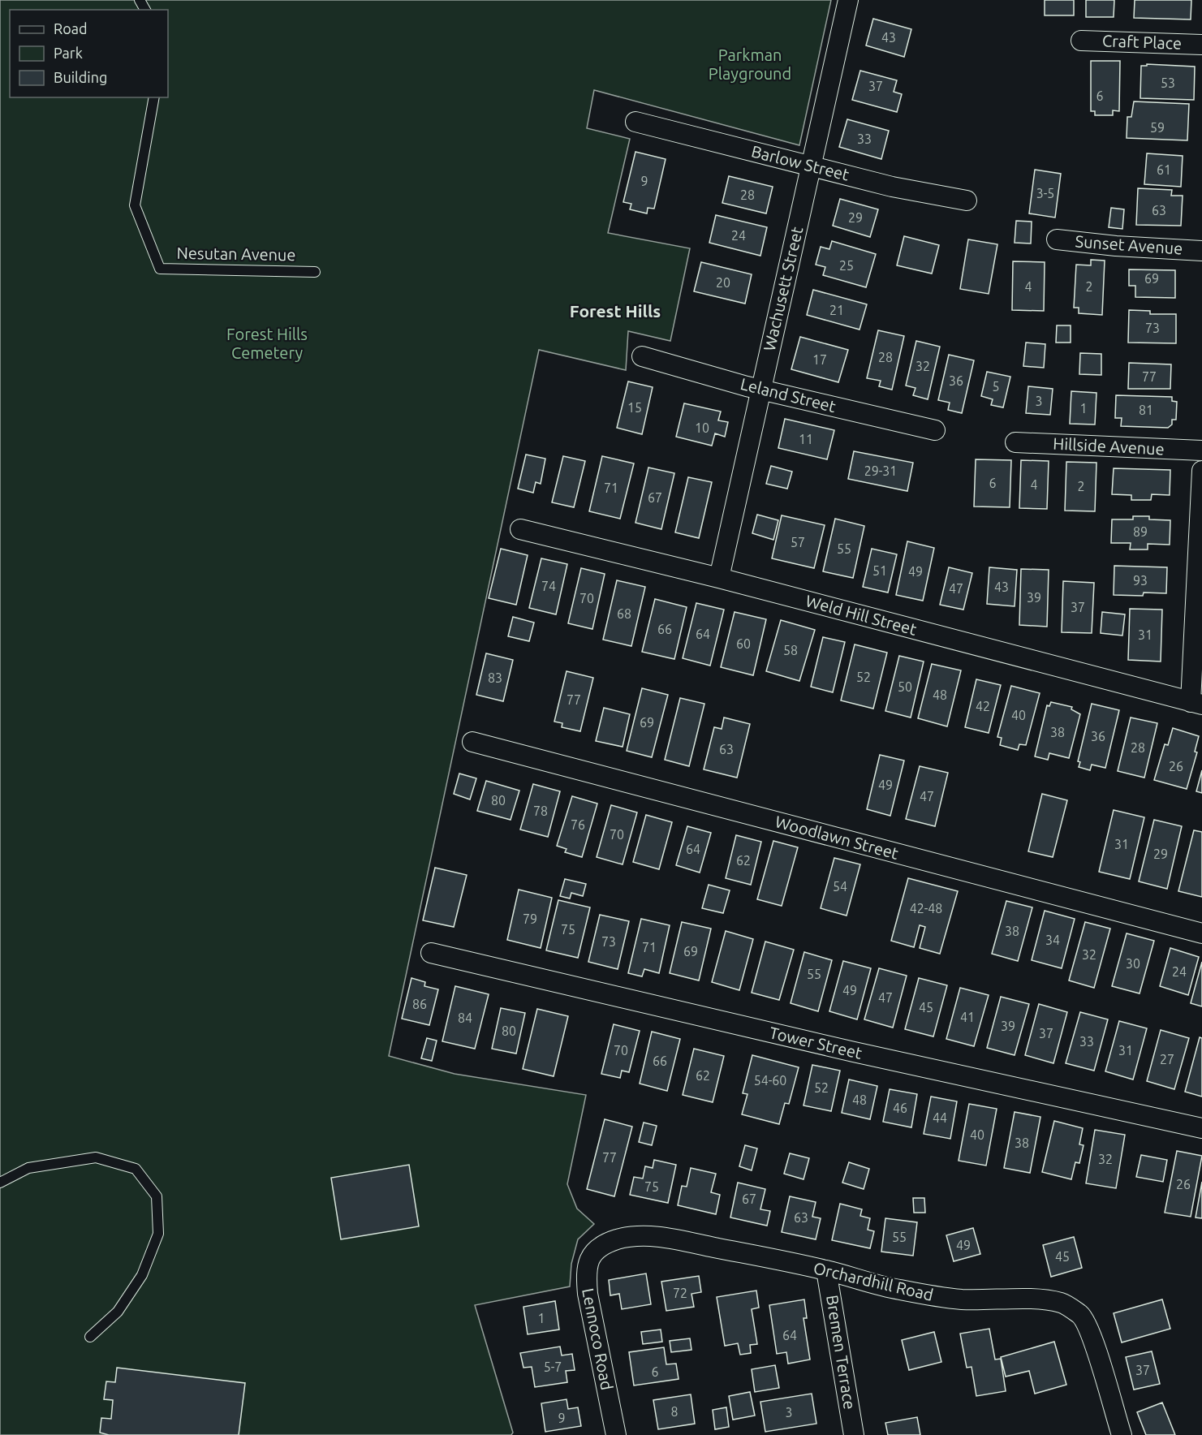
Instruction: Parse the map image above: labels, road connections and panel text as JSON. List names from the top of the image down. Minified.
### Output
{"streets":{"street":["Craft Place","Barlow Street","Sunset Avenue","Wachusett Street","Leland Street","Hillside Avenue","Weld Hill Street","Woodlawn Street","Tower Street","Orchardhill Road","Lennoco Road","Bremen Terrace"],"lane":["Nesutan Avenue"]},"crossings":[["Barlow Street","Wachusett Street"],["Wachusett Street","Leland Street"],["Wachusett Street","Weld Hill Street"],["Orchardhill Road","Lennoco Road"],["Orchardhill Road","Bremen Terrace"]],"districts":["Forest Hills"],"parks":["Parkman Playground","Forest Hills Cemetery"],"house_numbers":["43","53","37","6","59","33","61","9","3-5","28","63","29","24","25","69","20","4","2","21","73","28","17","32","77","36","5","3","15","1","81","10","11","29-31","6","4","2","71","67","89","57","55","51","49","93","74","43","47","39","70","37","68","66","64","31","60","58","52","83","50","48","77","42","40","69","38","36","28","63","26","49","47","80","78","76","70","31","64","29","62","54","42-48","79","75","38","34","73","71","69","32","30","24","55","49","47","86","45","41","84","39","80","37","33","70","31","27","66","62","54-60","52","48","46","44","40","38","77","32","26","75","67","63","55","49","45","72","1","64","5-7","37","6","8","3","9"],"legend":["Road","Park","Building"]}
